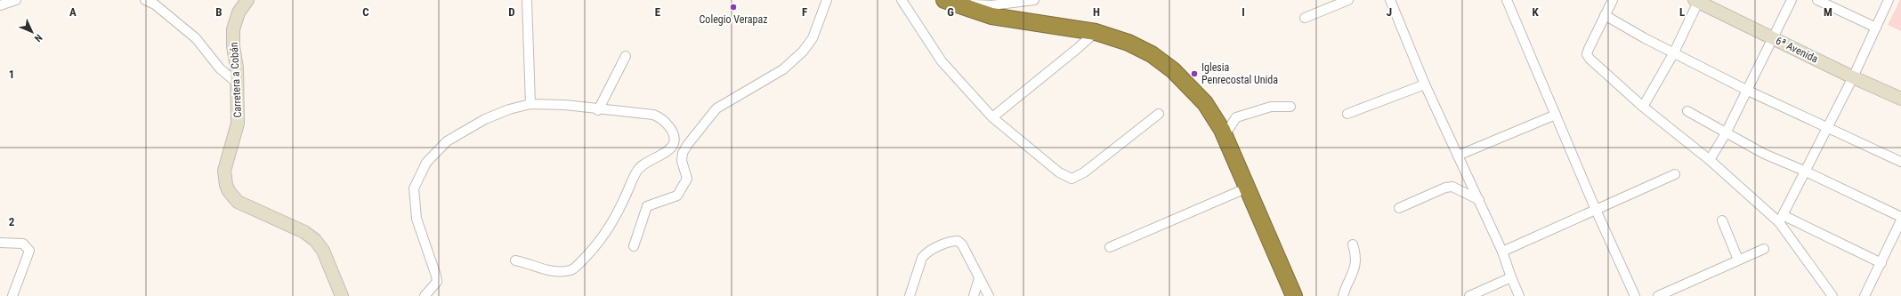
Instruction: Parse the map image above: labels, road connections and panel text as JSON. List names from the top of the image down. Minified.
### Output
{"streets":{"street":["6ª Avenida","Carretera a Cobán"]},"places":["Colegio Verapaz","Iglesia Penrecostal Unida"],"north":"bottom right","grid":{"columns":["A","B","C","D","E","F","G","H","I","J","K","L","M"],"rows":["1","2"]}}
